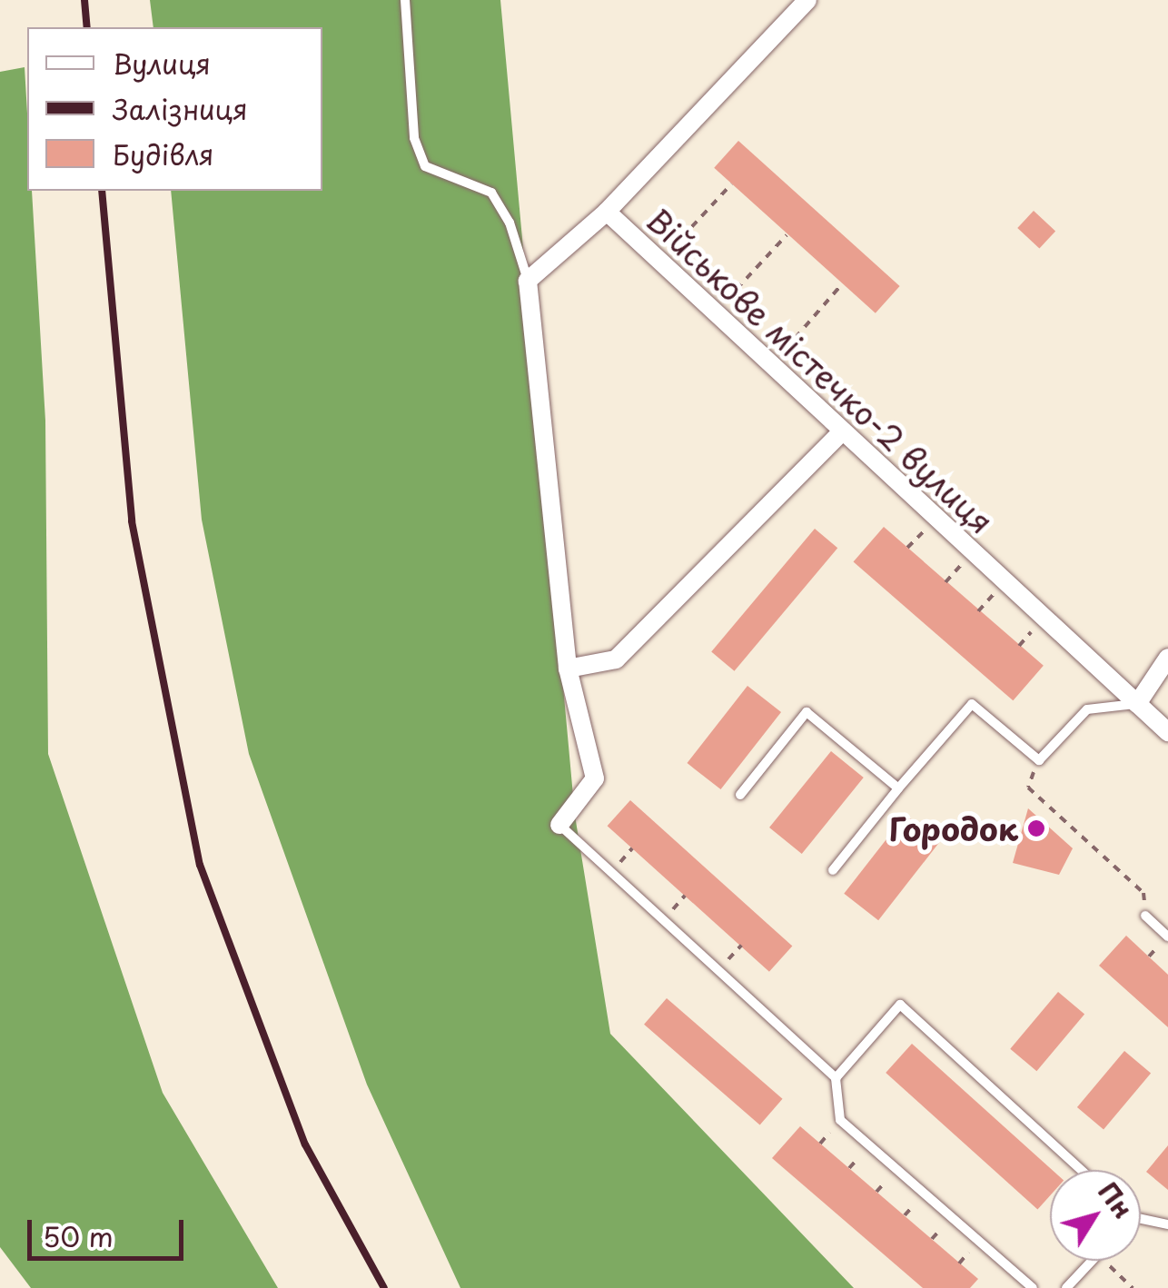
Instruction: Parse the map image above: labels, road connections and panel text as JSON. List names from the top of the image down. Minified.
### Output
{"streets":{"street":["Військове містечко-2 вулиця"]},"places":["Городок"],"legend":["Вулиця","Залізниця","Будівля"],"scale_bar":"50 m","north":"top right"}
